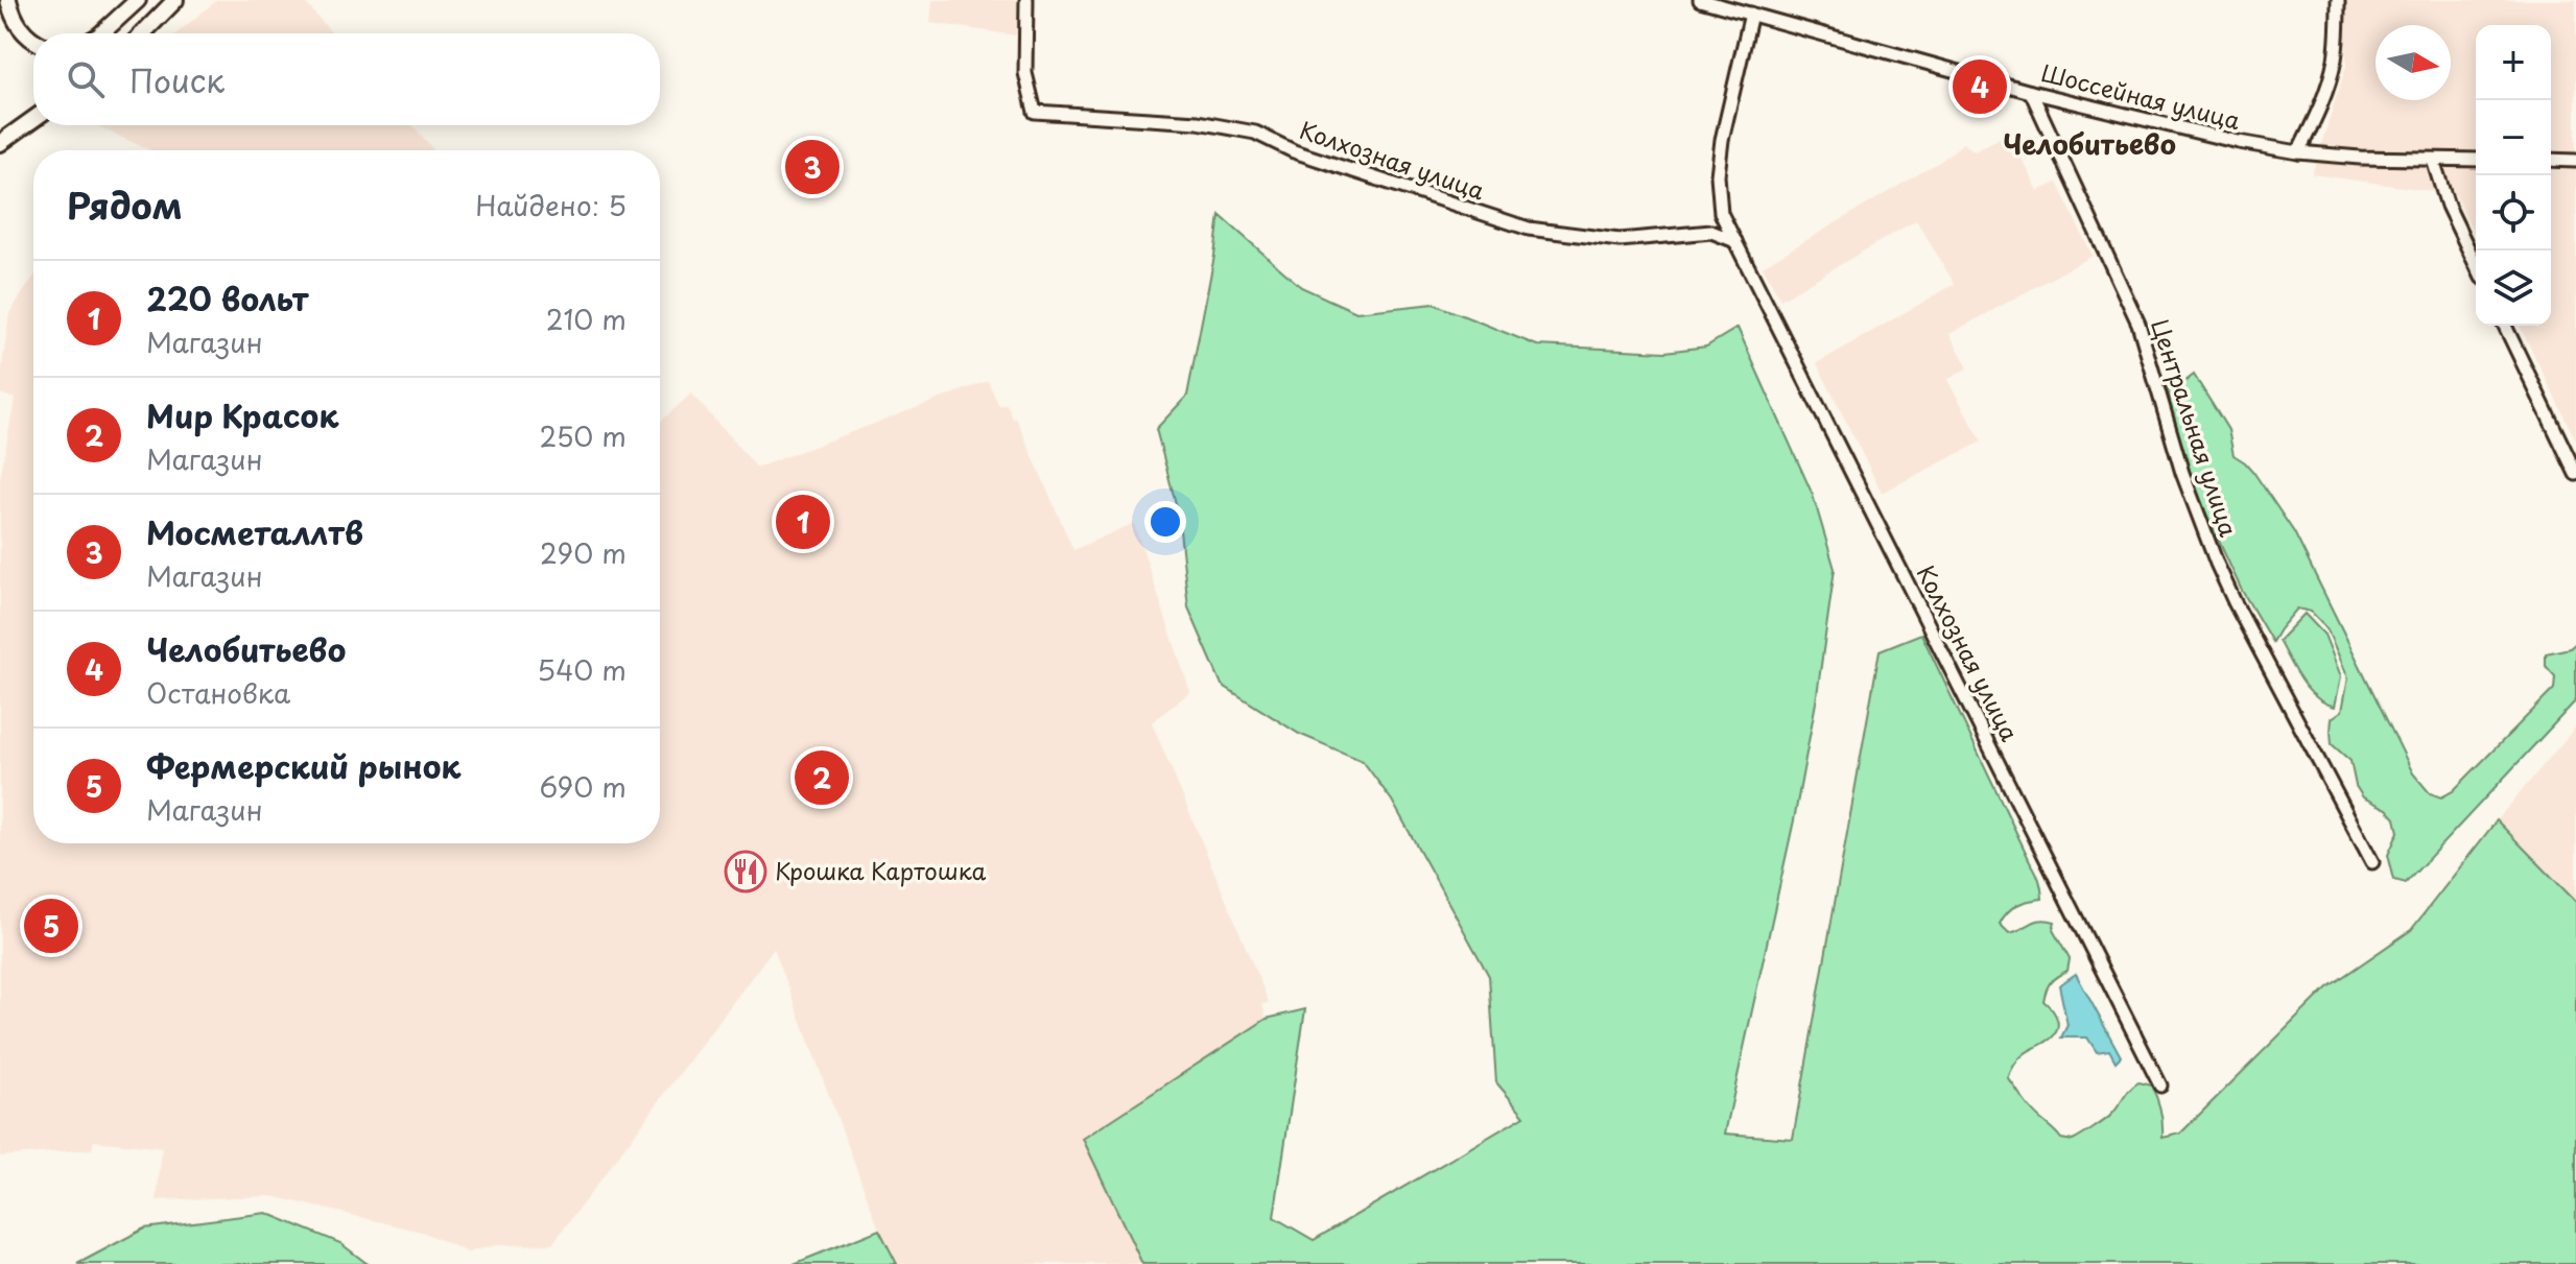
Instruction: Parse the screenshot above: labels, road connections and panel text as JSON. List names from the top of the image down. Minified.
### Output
{"streets":{"street":["Шоссейная улица","Колхозная улица","Центральная улица"]},"crossings":[["Шоссейная улица","Колхозная улица"],["Шоссейная улица","Центральная улица"]],"districts":["Челобитьево"],"places":{"restaurant":["Крошка Картошка"]},"north":"right","page":{"map_buttons":["+","−"],"search":"Поиск","pins":["4","3","1","2","5"],"heading":["Рядом","Найдено: 5"],"list":[{"mark":"1","name":"220 вольт","note":"Магазин","value":"210 m"},{"mark":"2","name":"Мир Красок","note":"Магазин","value":"250 m"},{"mark":"3","name":"Мосметаллтв","note":"Магазин","value":"290 m"},{"mark":"4","name":"Челобитьево","note":"Остановка","value":"540 m"},{"mark":"5","name":"Фермерский рынок","note":"Магазин","value":"690 m"}]}}
